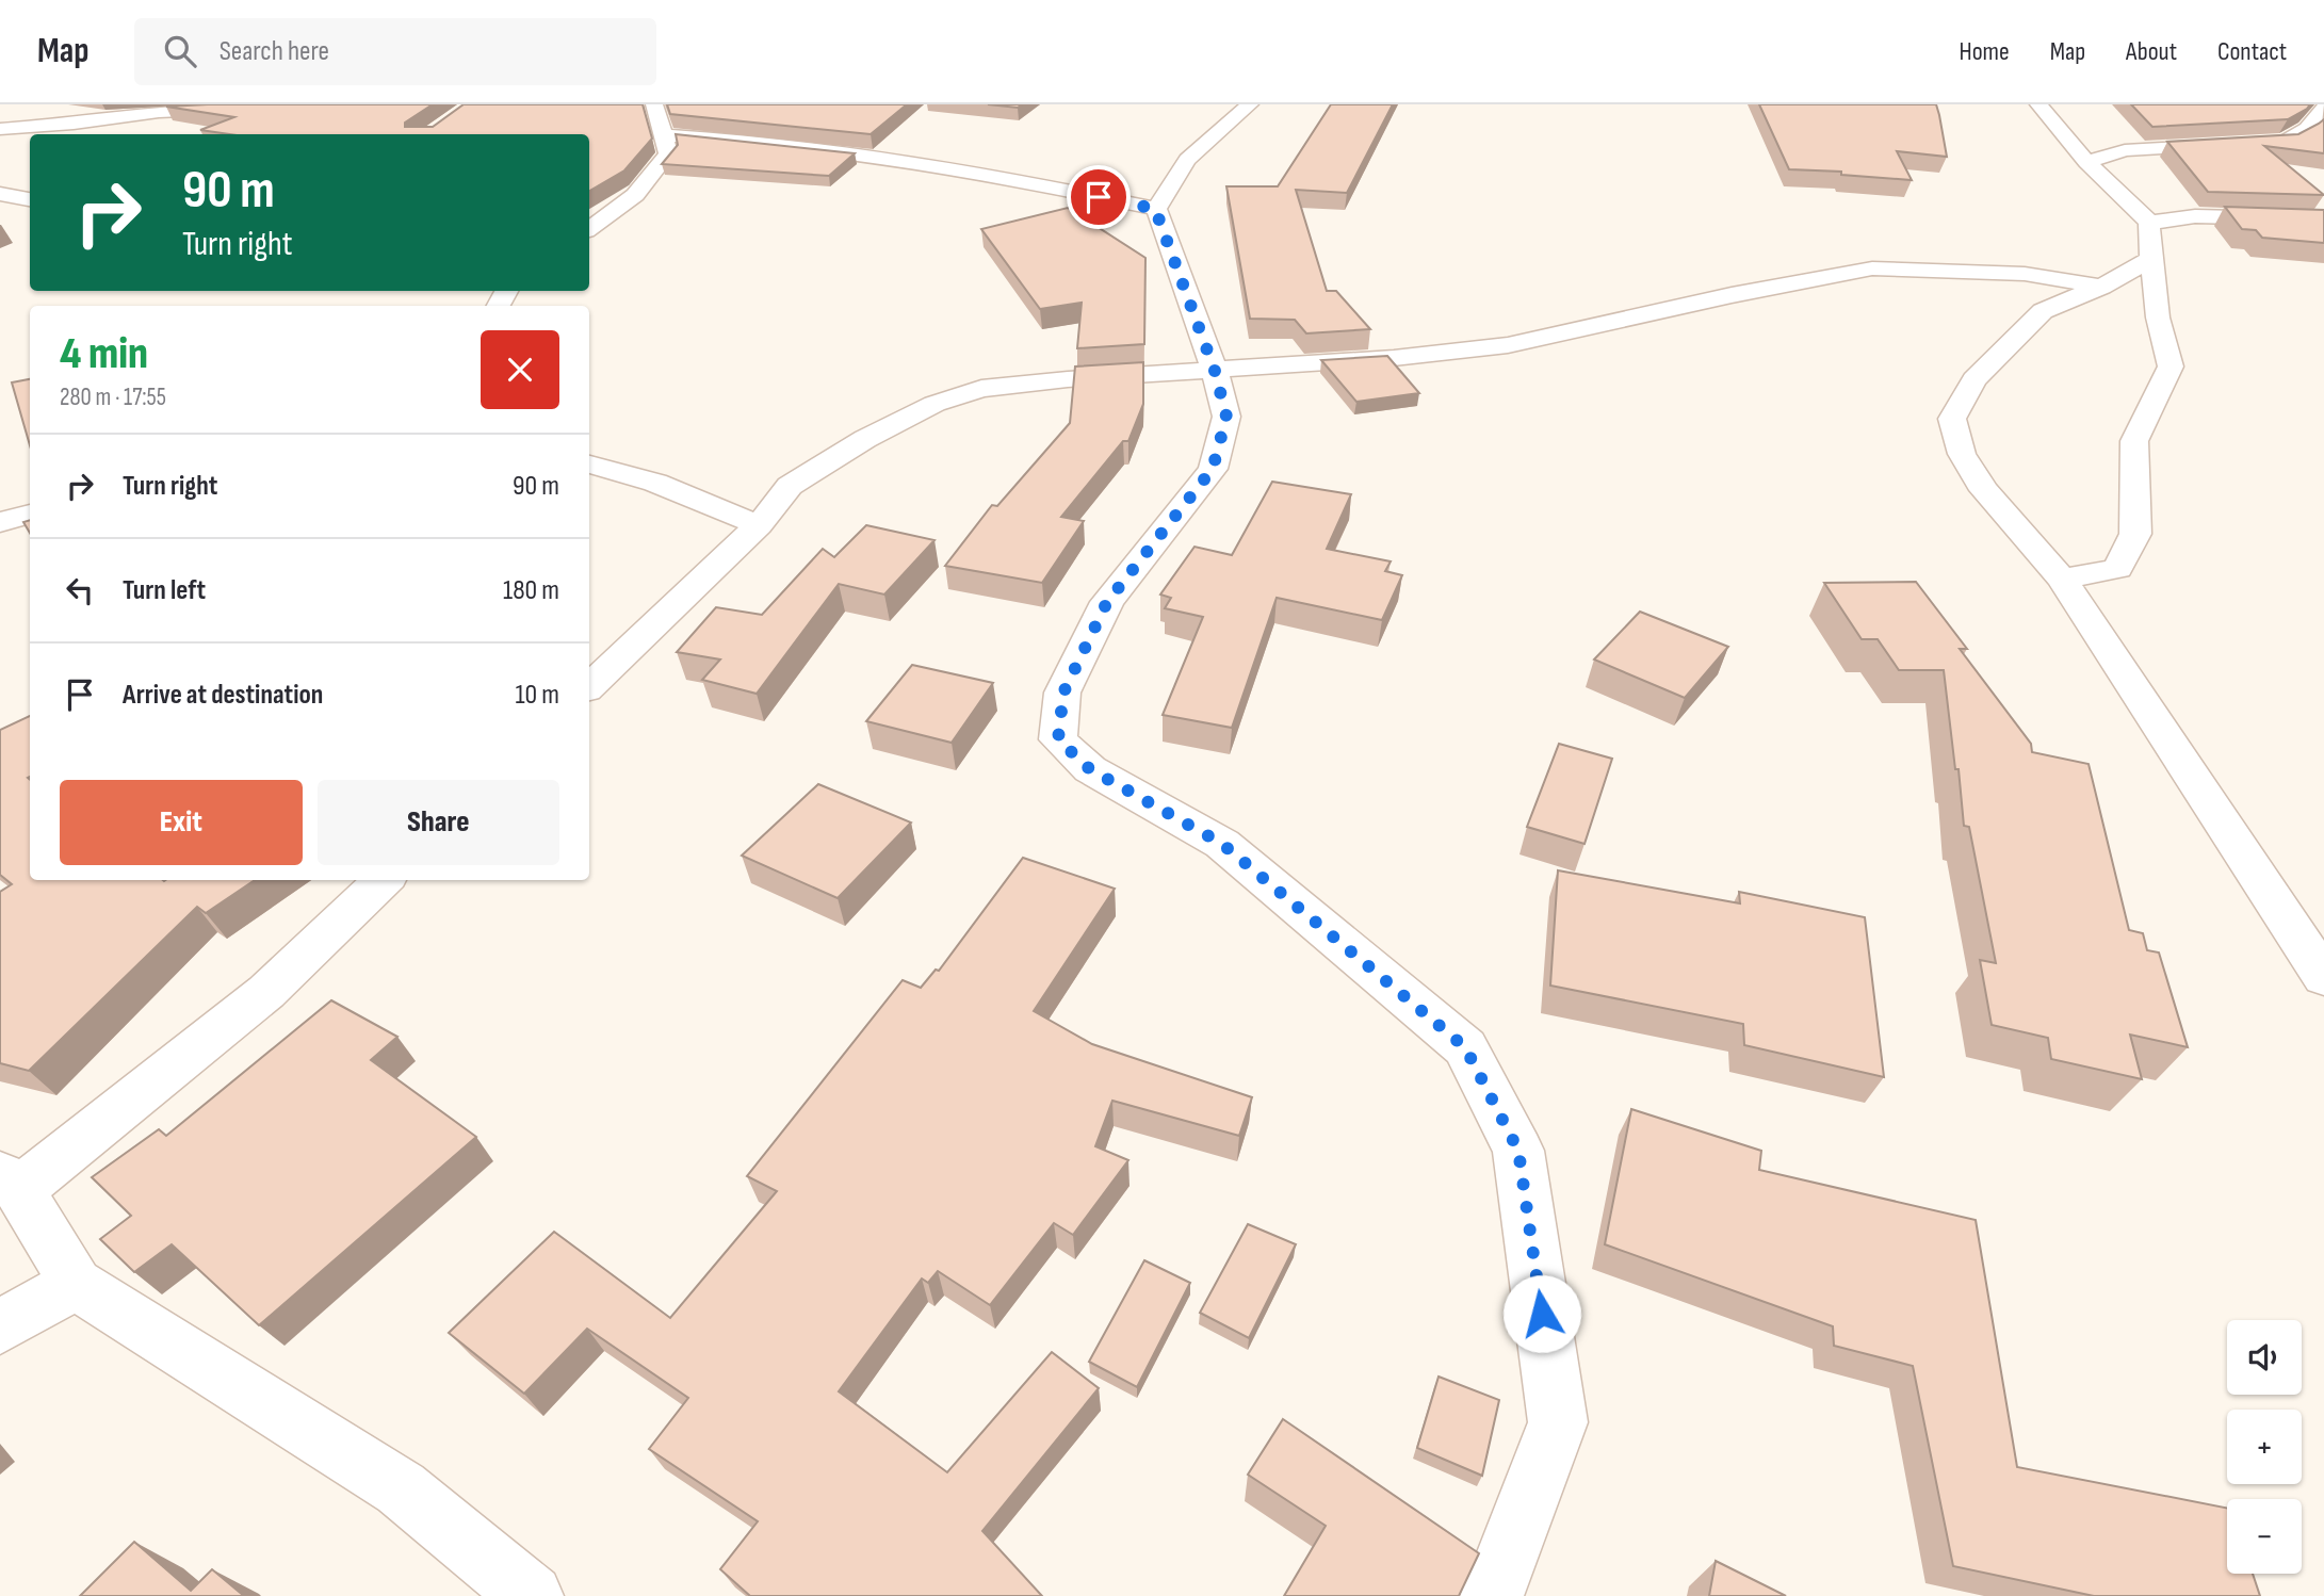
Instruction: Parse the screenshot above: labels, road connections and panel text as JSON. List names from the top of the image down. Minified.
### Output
{"page":{"header":"Map","search":"Search here","nav":["Home","Map","About","Contact"],"turn":["90 m","Turn right"],"heading":["4 min","280 m · 17:55"],"list":[{"name":"Turn right","value":"90 m"},{"name":"Turn left","value":"180 m"},{"name":"Arrive at destination","value":"10 m"}],"buttons":["Exit","Share"],"map_buttons":["+","−"]}}
